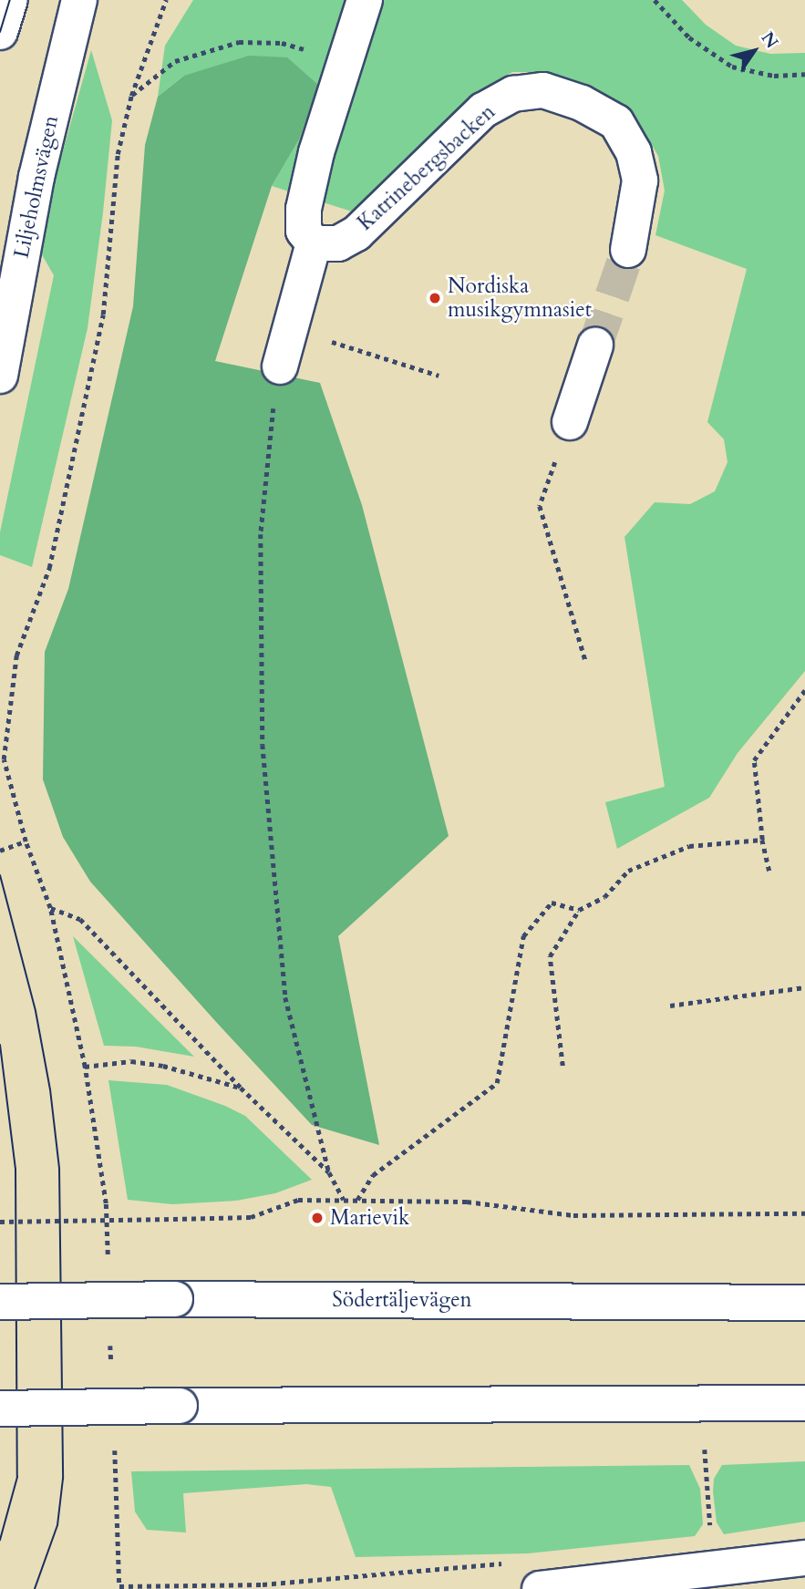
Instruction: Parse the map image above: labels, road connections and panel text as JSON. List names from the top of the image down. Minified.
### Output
{"streets":{"main road":["Katrinebergsbacken","Liljeholmsvägen","Södertäljevägen"]},"places":["Nordiska musikgymnasiet","Marievik"],"north":"top right"}
